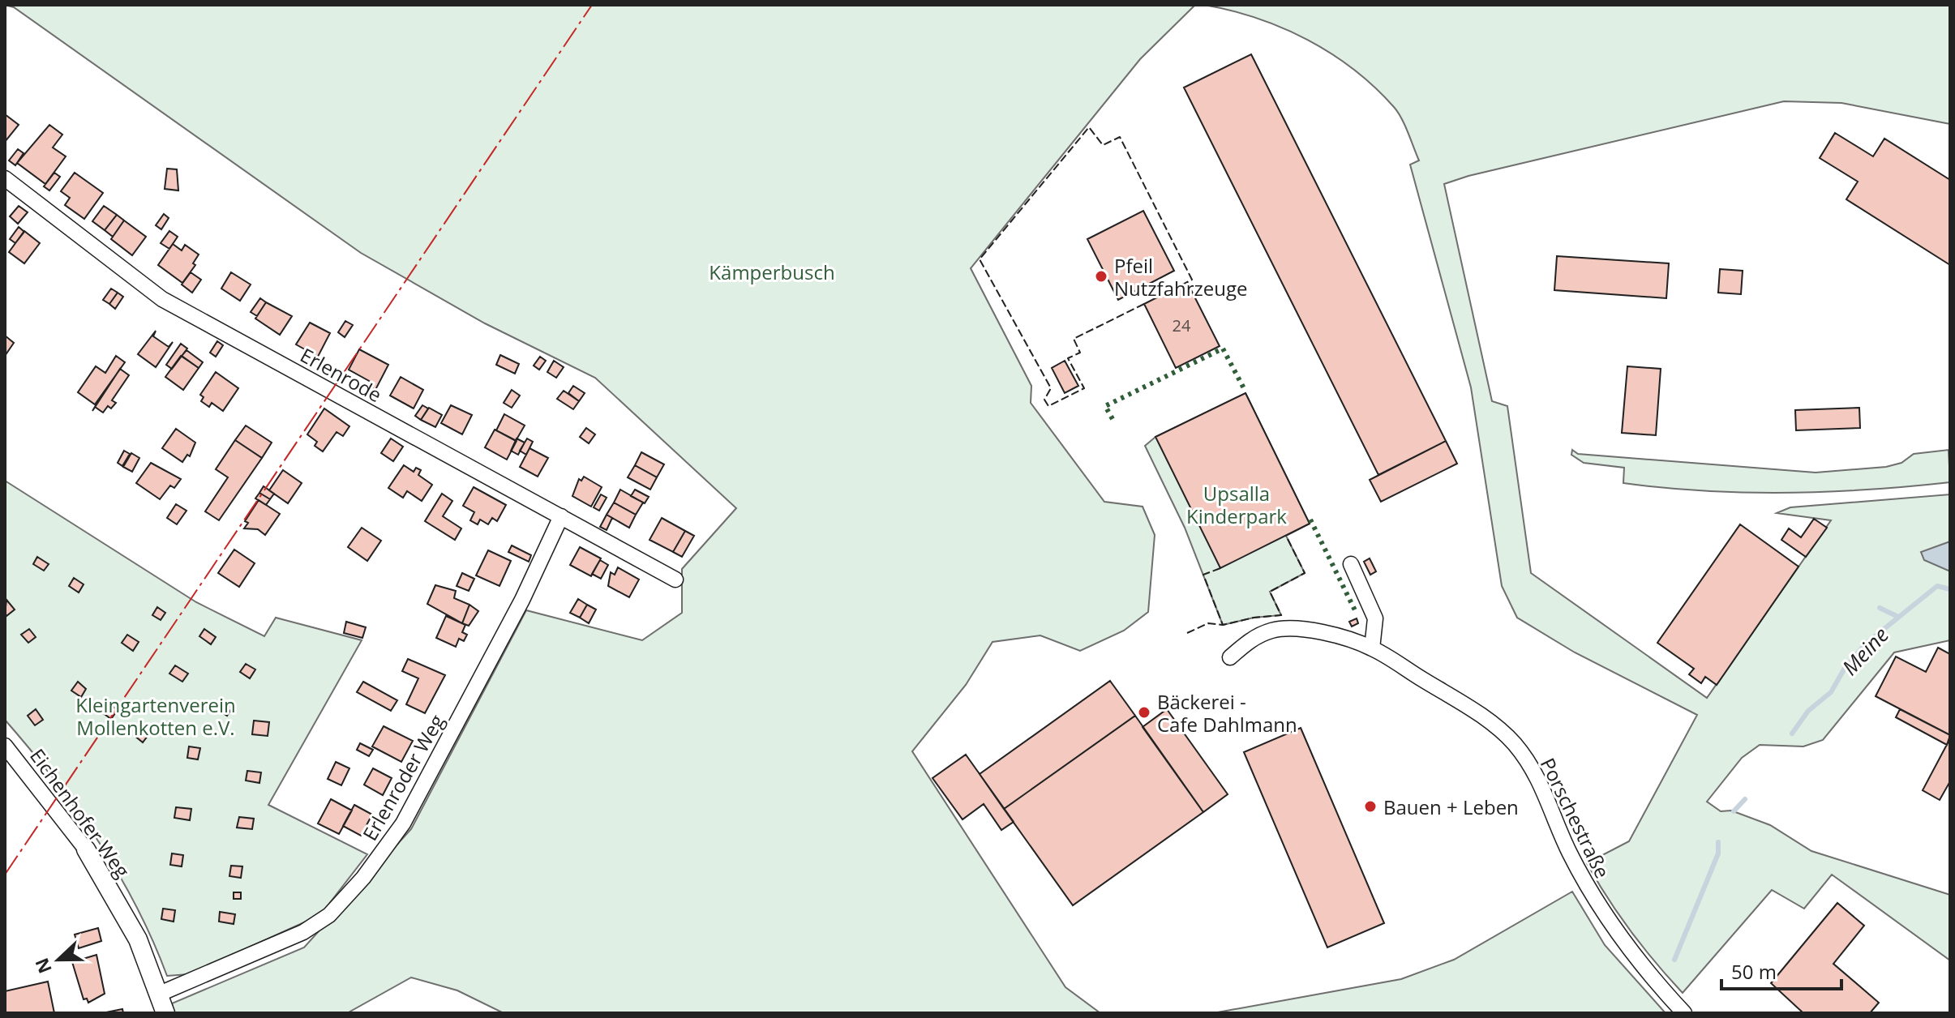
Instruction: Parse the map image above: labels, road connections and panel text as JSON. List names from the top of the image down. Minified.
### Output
{"streets":{"street":["Erlenrode","Erlenroder Weg","Eichenhofer Weg","Porschestraße"]},"crossings":[["Erlenrode","Erlenroder Weg"],["Erlenroder Weg","Eichenhofer Weg"]],"water":["Meine"],"parks":["Kämperbusch","Upsalla Kinderpark","Kleingartenverein Mollenkotten e.V."],"places":["Pfeil Nutzfahrzeuge","Bäckerei - Cafe Dahlmann","Bauen + Leben"],"house_numbers":["24"],"scale_bar":"50 m","north":"left"}
